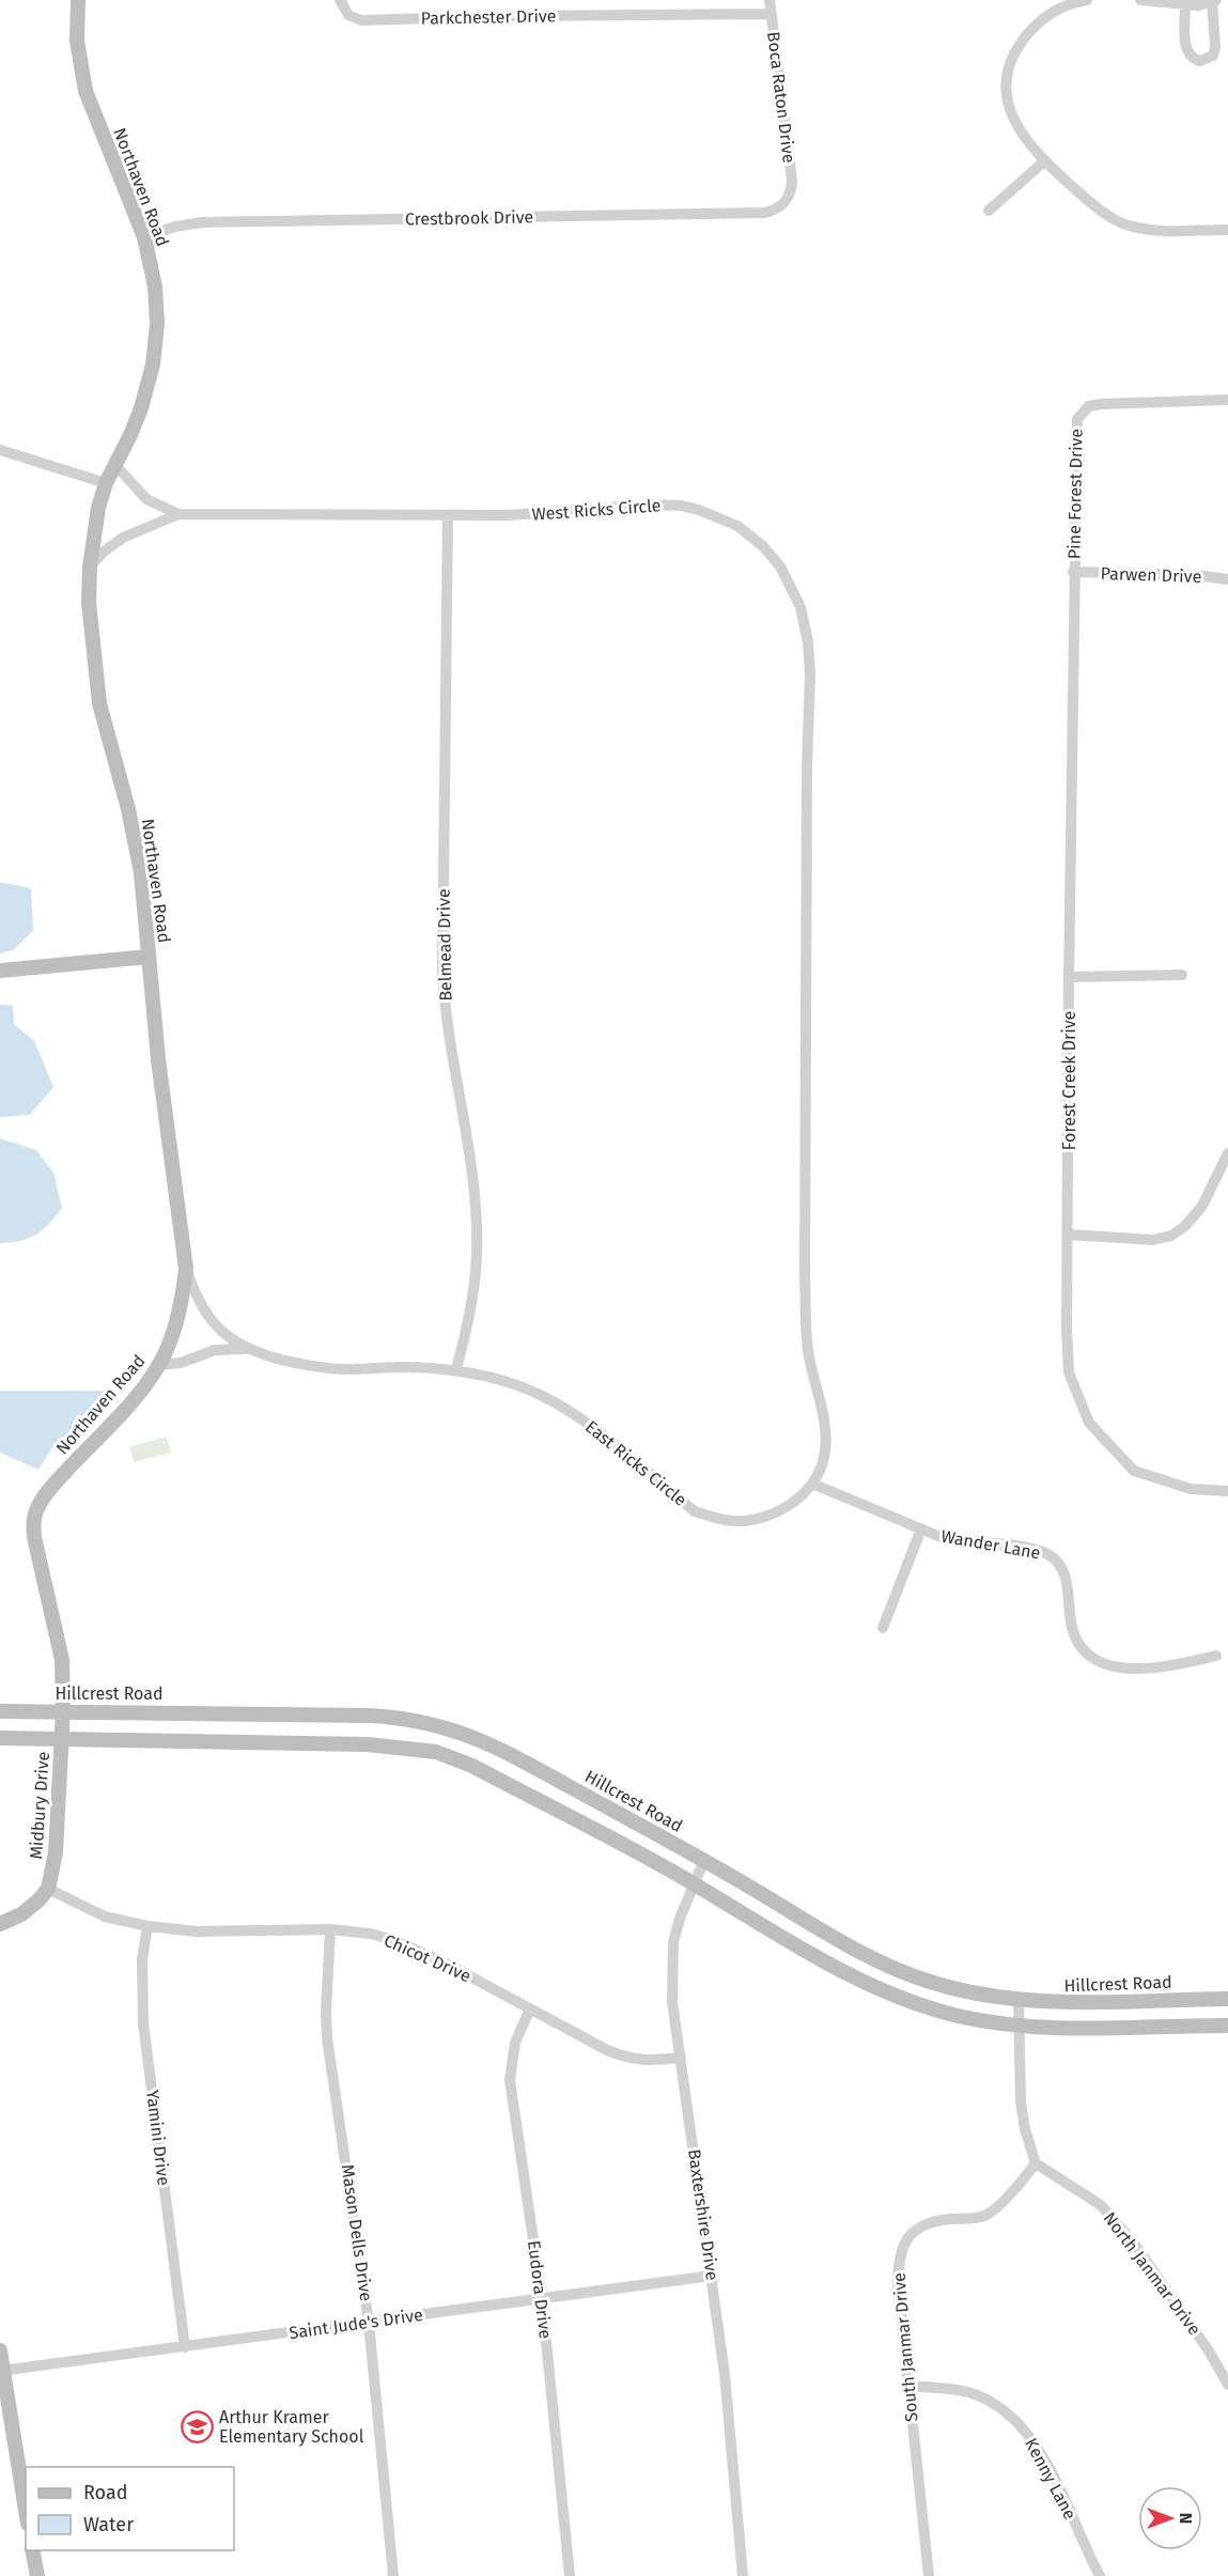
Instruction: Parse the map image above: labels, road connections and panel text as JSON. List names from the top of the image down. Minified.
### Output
{"streets":{"main road":["Northaven Road","Hillcrest Road","Midbury Drive"],"street":["Parkchester Drive","Boca Raton Drive","Crestbrook Drive","Pine Forest Drive","West Ricks Circle","Parwen Drive","Belmead Drive","Forest Creek Drive","East Ricks Circle","Wander Lane","Chicot Drive","Yamini Drive","Baxtershire Drive","Mason Dells Drive","North Janmar Drive","Eudora Drive","Saint Jude's Drive","South Janmar Drive","Kenny Lane"]},"crossings":[["Parkchester Drive","Boca Raton Drive"],["Boca Raton Drive","Crestbrook Drive"],["Northaven Road","Crestbrook Drive"],["Northaven Road","West Ricks Circle"],["Northaven Road","East Ricks Circle"],["Northaven Road","Hillcrest Road"],["Northaven Road","Midbury Drive"],["Pine Forest Drive","Parwen Drive"],["Pine Forest Drive","Forest Creek Drive"],["West Ricks Circle","Belmead Drive"],["West Ricks Circle","East Ricks Circle"],["Parwen Drive","Forest Creek Drive"],["Belmead Drive","East Ricks Circle"],["East Ricks Circle","Wander Lane"],["Hillcrest Road","Baxtershire Drive"],["Midbury Drive","Chicot Drive"],["Chicot Drive","Yamini Drive"],["Chicot Drive","Baxtershire Drive"],["Chicot Drive","Mason Dells Drive"],["Chicot Drive","Eudora Drive"],["Yamini Drive","Saint Jude's Drive"],["Baxtershire Drive","Saint Jude's Drive"],["Mason Dells Drive","Saint Jude's Drive"],["North Janmar Drive","South Janmar Drive"],["Eudora Drive","Saint Jude's Drive"],["South Janmar Drive","Kenny Lane"]],"places":{"school or university":["Arthur Kramer Elementary School"]},"legend":["Road","Water"],"north":"right"}
